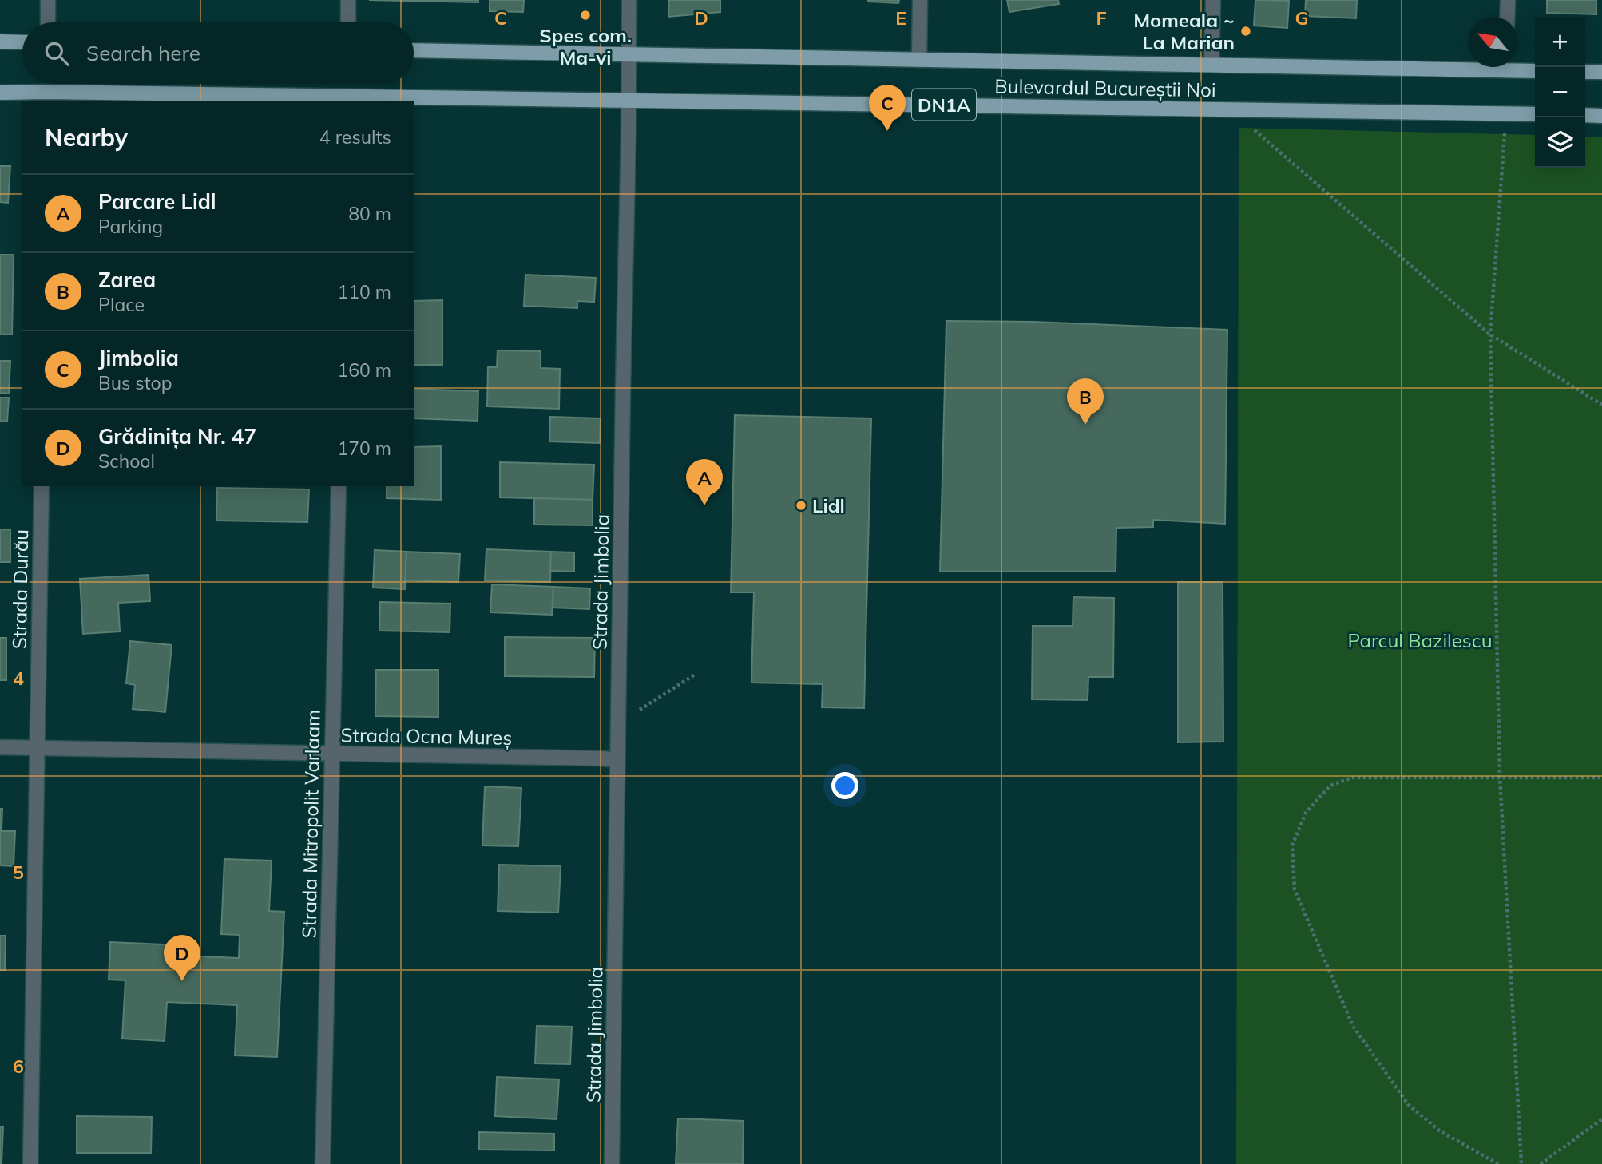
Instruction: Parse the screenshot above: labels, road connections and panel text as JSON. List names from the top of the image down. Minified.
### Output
{"streets":{"main road":["Bulevardul Bucureștii Noi","DN1A"],"street":["Strada Jimbolia","Strada Durău","Strada Ocna Mureș","Strada Mitropolit Varlaam"]},"crossings":[["Bulevardul Bucureștii Noi","Strada Jimbolia"],["Strada Jimbolia","Strada Ocna Mureș"],["Strada Durău","Strada Ocna Mureș"],["Strada Ocna Mureș","Strada Mitropolit Varlaam"]],"parks":["Parcul Bazilescu"],"places":["Spes com. Ma-vi","Momeala ~ La Marian","Lidl"],"north":"top left","page":{"map_buttons":["+","−"],"search":"Search here","pins":["C","B","A","D"],"heading":["Nearby","4 results"],"list":[{"mark":"A","name":"Parcare Lidl","note":"Parking","value":"80 m"},{"mark":"B","name":"Zarea","note":"Place","value":"110 m"},{"mark":"C","name":"Jimbolia","note":"Bus stop","value":"160 m"},{"mark":"D","name":"Grădinița Nr. 47","note":"School","value":"170 m"}]},"grid":{"columns":["C","D","E","F","G"],"rows":["4","5","6"]}}
